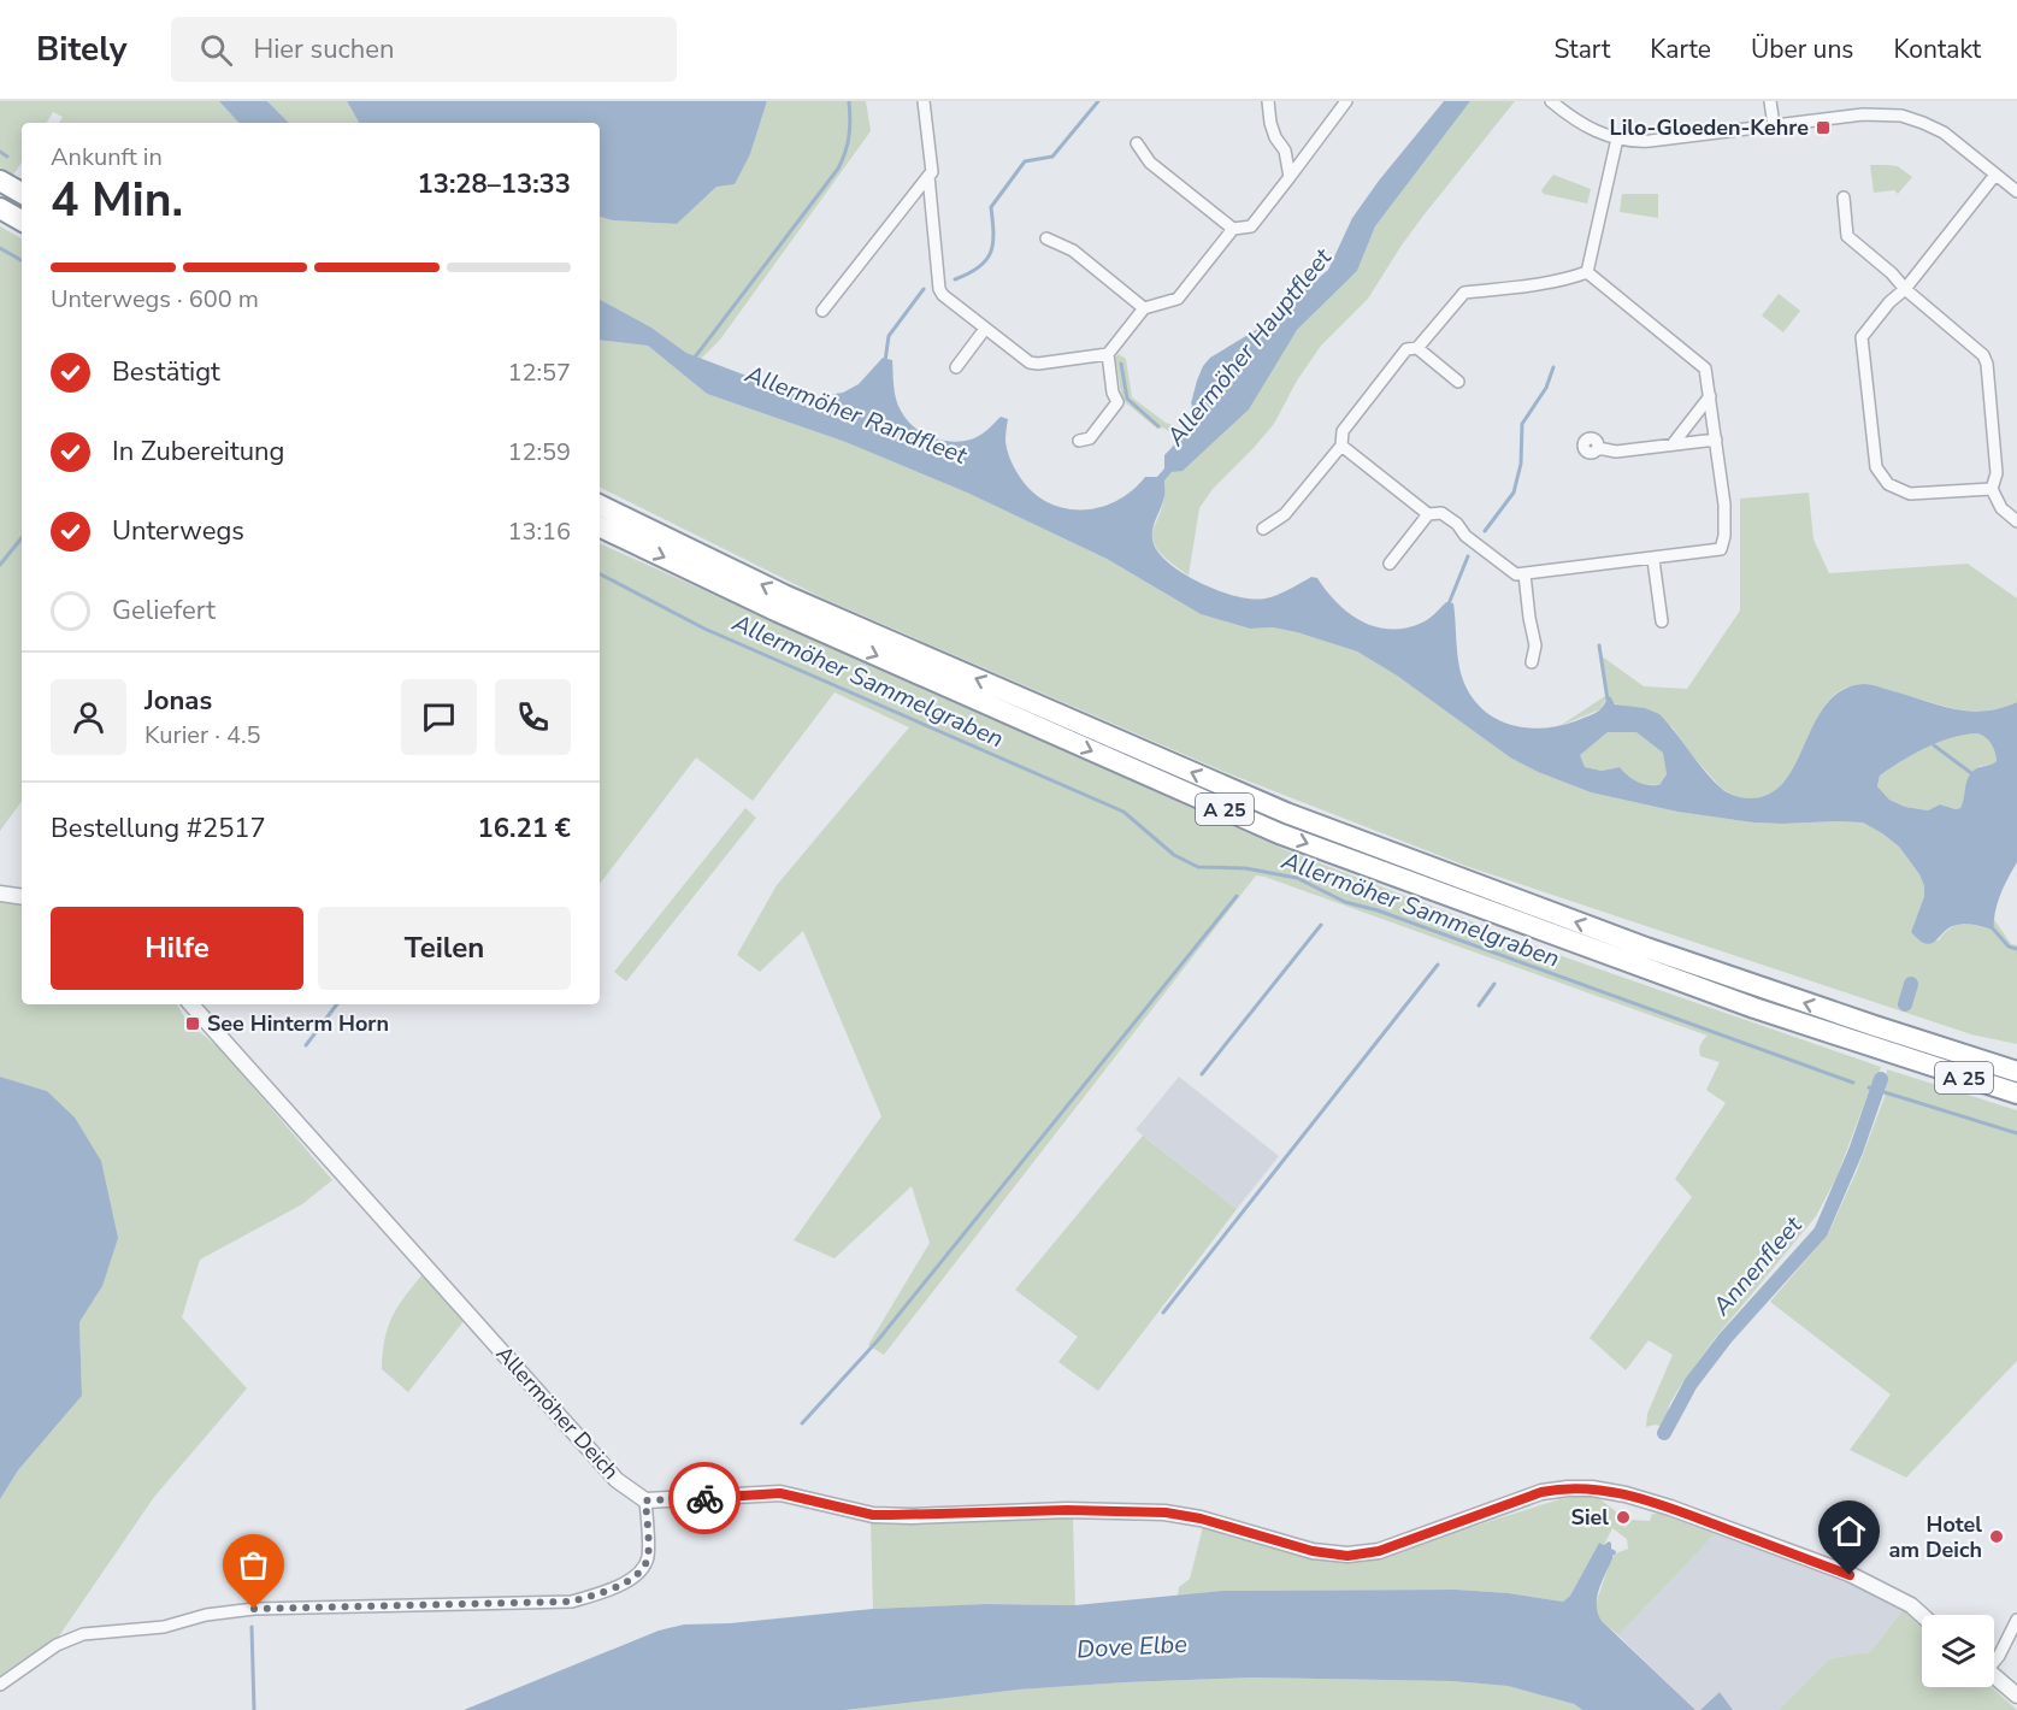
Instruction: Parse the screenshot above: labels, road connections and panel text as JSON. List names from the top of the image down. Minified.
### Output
{"streets":{"highway":["A 25"],"street":["Allermöher Deich"]},"water":["Allermöher Hauptfleet","Allermöher Randfleet","Allermöher Sammelgraben","Annenfleet","Dove Elbe"],"places":{"transit":["Lilo-Gloeden-Kehre","See Hinterm Horn"],"other":["Siel","Hotel am Deich"]},"page":{"header":"Bitely","search":"Hier suchen","nav":["Start","Karte","Über uns","Kontakt"],"heading":["4 Min.","Ankunft in","13:28–13:33"],"panel":["Jonas","Kurier · 4.5","Bestellung #2517","16.21 €"],"bar":"Unterwegs · 600 m","list":[["Bestätigt","12:57"],["In Zubereitung","12:59"],["Unterwegs","13:16"],"Geliefert"],"buttons":["Hilfe","Teilen"]}}
